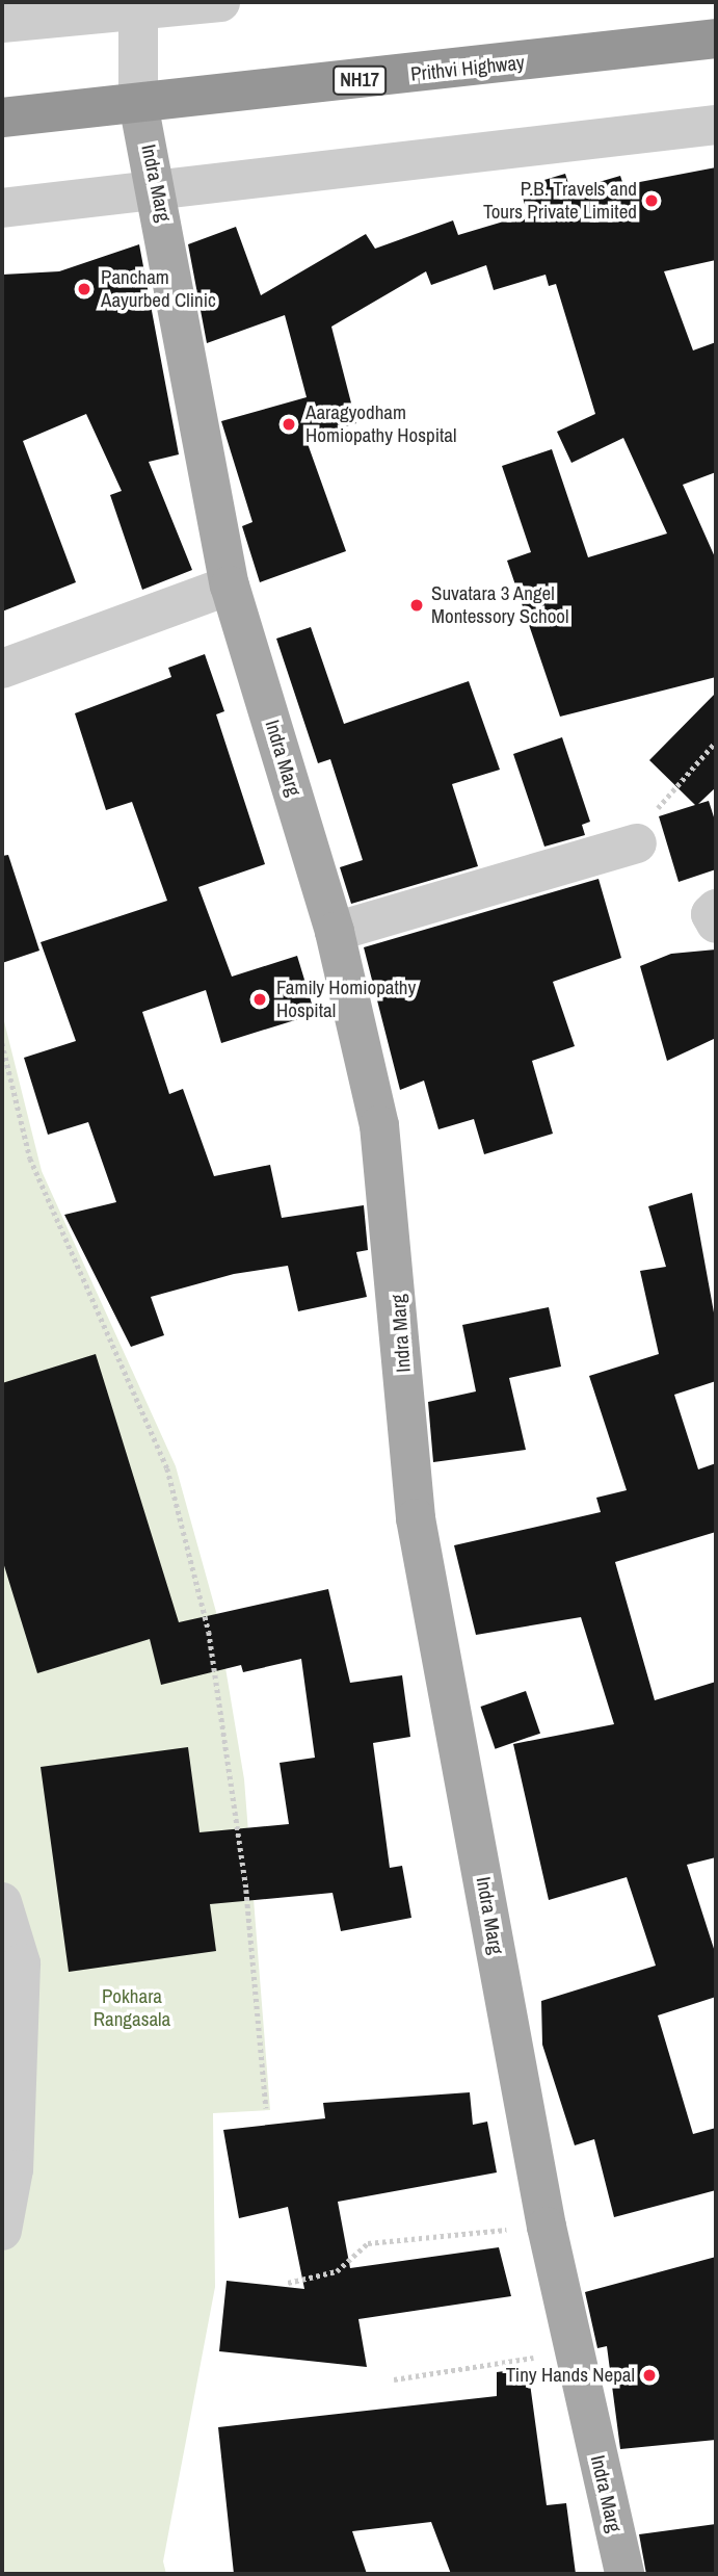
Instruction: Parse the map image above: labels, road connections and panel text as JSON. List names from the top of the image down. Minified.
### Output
{"streets":{"highway":["Prithvi Highway","NH17"],"main road":["Indra Marg"]},"crossings":[["Prithvi Highway","Indra Marg"]],"parks":["Pokhara Rangasala"],"places":["P.B. Travels and Tours Private Limited","Pancham Aayurbed Clinic","Aaragyodham Homiopathy Hospital","Suvatara 3 Angel Montessory School","Family Homiopathy Hospital","Tiny Hands Nepal"]}
